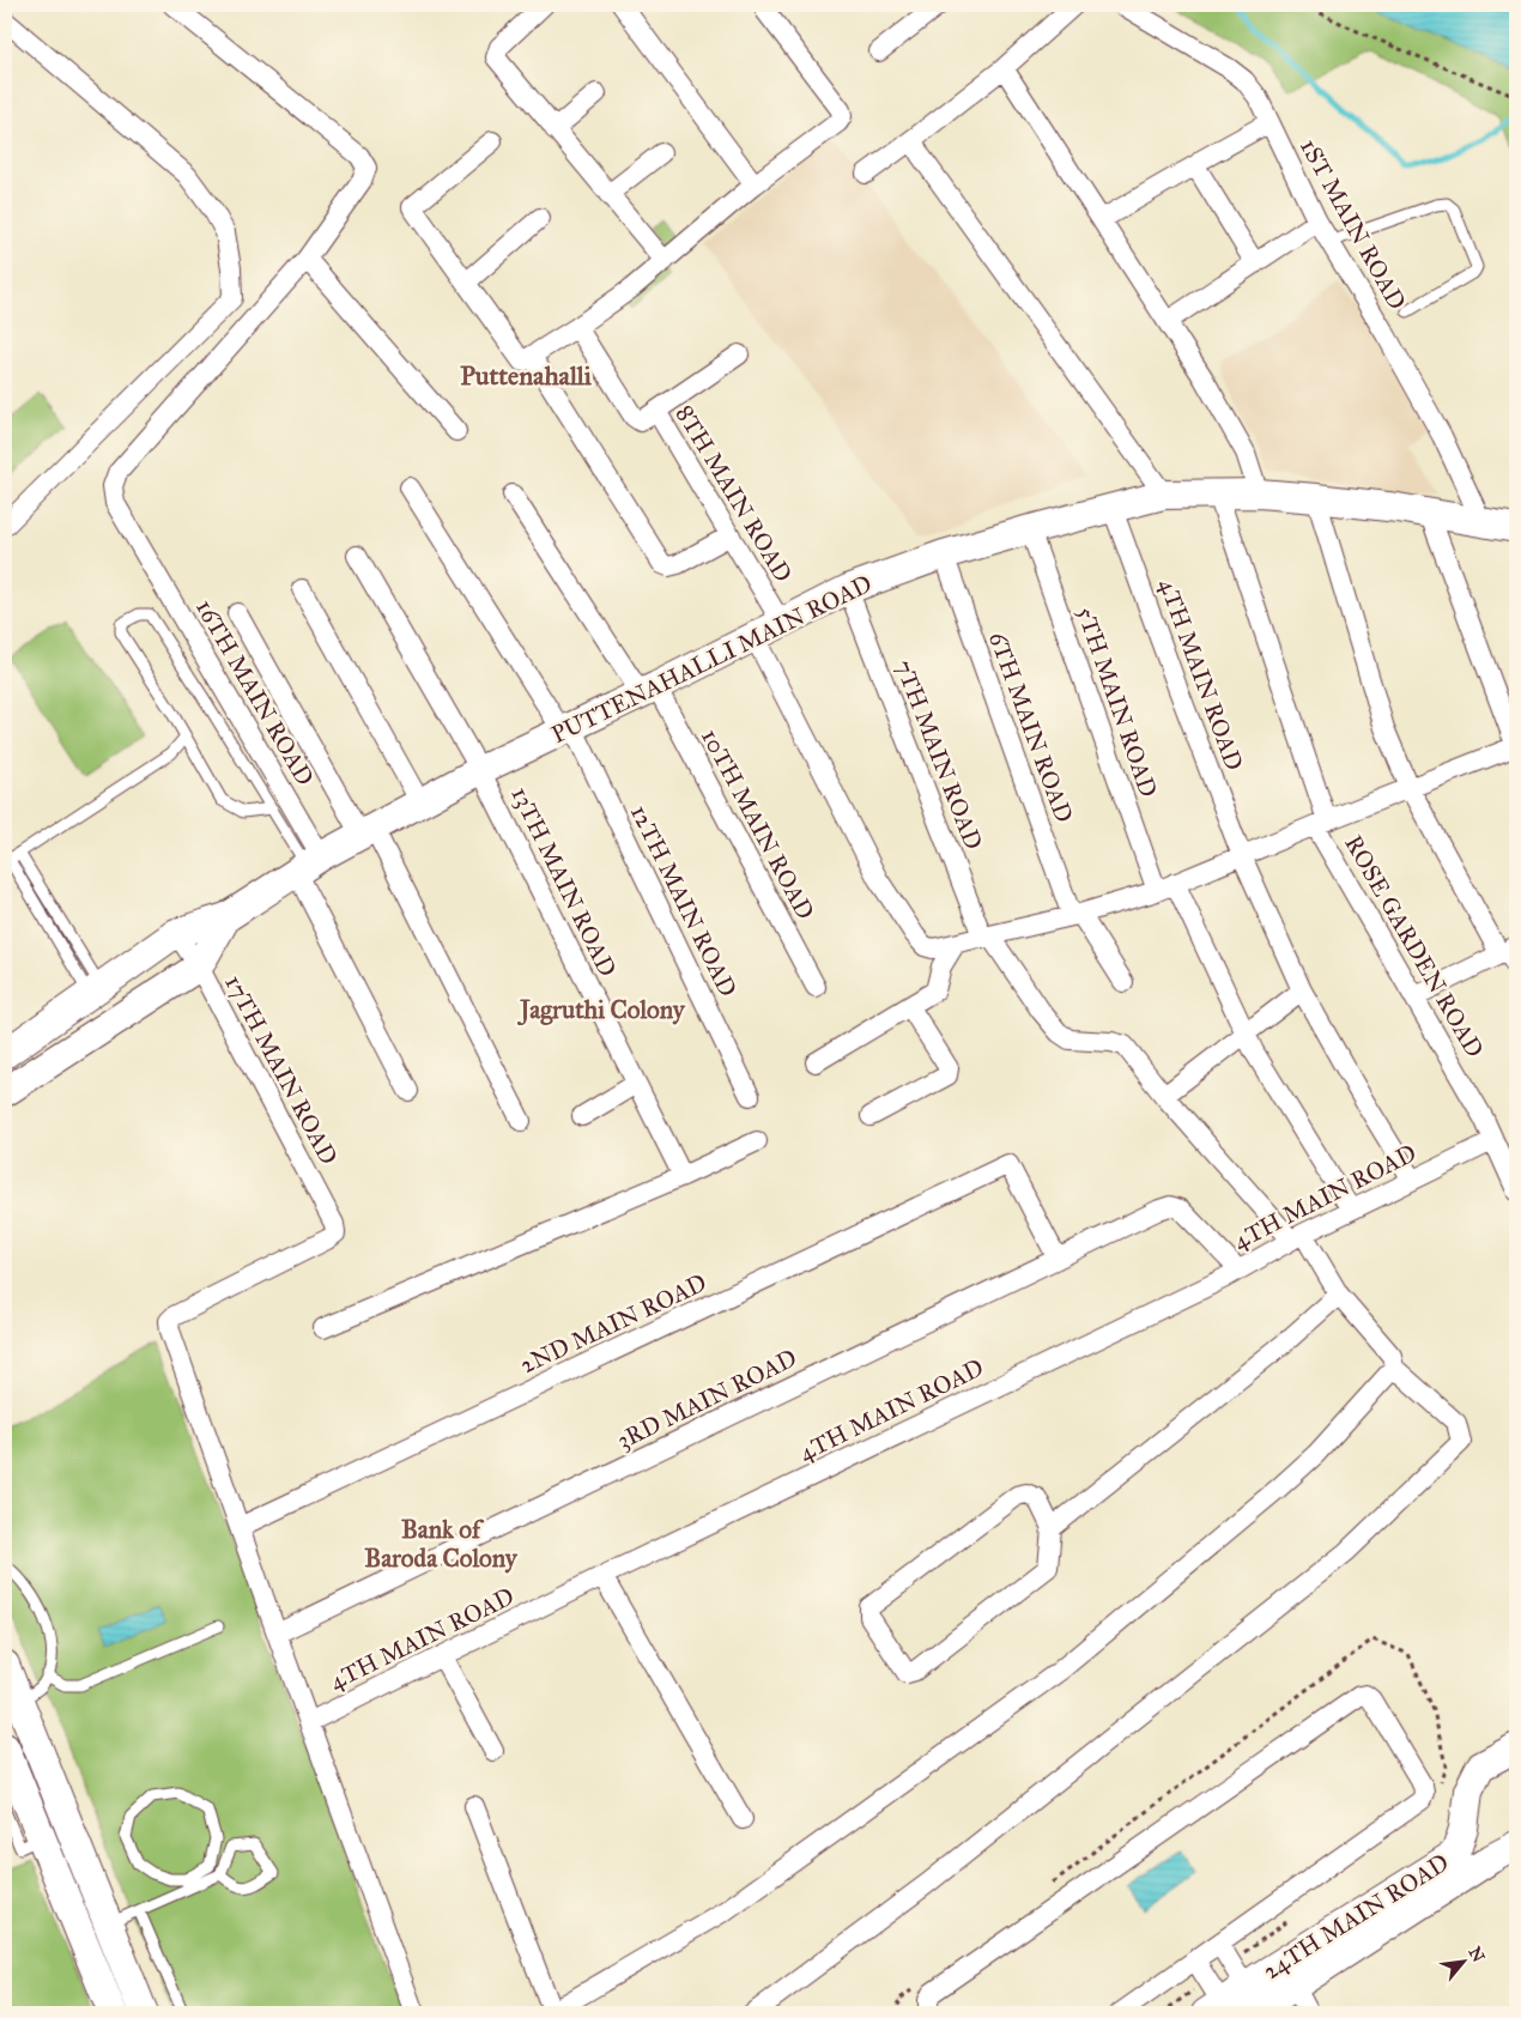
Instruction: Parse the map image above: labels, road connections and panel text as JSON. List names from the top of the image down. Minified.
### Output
{"streets":{"main road":["PUTTENAHALLI MAIN ROAD","24TH MAIN ROAD"],"street":["1ST MAIN ROAD","8TH MAIN ROAD","4TH MAIN ROAD","16TH MAIN ROAD","5TH MAIN ROAD","6TH MAIN ROAD","7TH MAIN ROAD","10TH MAIN ROAD","13TH MAIN ROAD","12TH MAIN ROAD","ROSE GARDEN ROAD","17TH MAIN ROAD","2ND MAIN ROAD","3RD MAIN ROAD"]},"crossings":[["1ST MAIN ROAD","PUTTENAHALLI MAIN ROAD"],["8TH MAIN ROAD","PUTTENAHALLI MAIN ROAD"],["PUTTENAHALLI MAIN ROAD","4TH MAIN ROAD"],["PUTTENAHALLI MAIN ROAD","16TH MAIN ROAD"],["PUTTENAHALLI MAIN ROAD","5TH MAIN ROAD"],["PUTTENAHALLI MAIN ROAD","6TH MAIN ROAD"],["PUTTENAHALLI MAIN ROAD","7TH MAIN ROAD"],["PUTTENAHALLI MAIN ROAD","10TH MAIN ROAD"],["PUTTENAHALLI MAIN ROAD","13TH MAIN ROAD"],["PUTTENAHALLI MAIN ROAD","12TH MAIN ROAD"],["PUTTENAHALLI MAIN ROAD","ROSE GARDEN ROAD"],["4TH MAIN ROAD","5TH MAIN ROAD"],["4TH MAIN ROAD","7TH MAIN ROAD"],["4TH MAIN ROAD","ROSE GARDEN ROAD"],["4TH MAIN ROAD","3RD MAIN ROAD"],["17TH MAIN ROAD","2ND MAIN ROAD"],["2ND MAIN ROAD","3RD MAIN ROAD"]],"districts":["Puttenahalli","Jagruthi Colony","Bank of Baroda Colony"],"north":"top right"}
